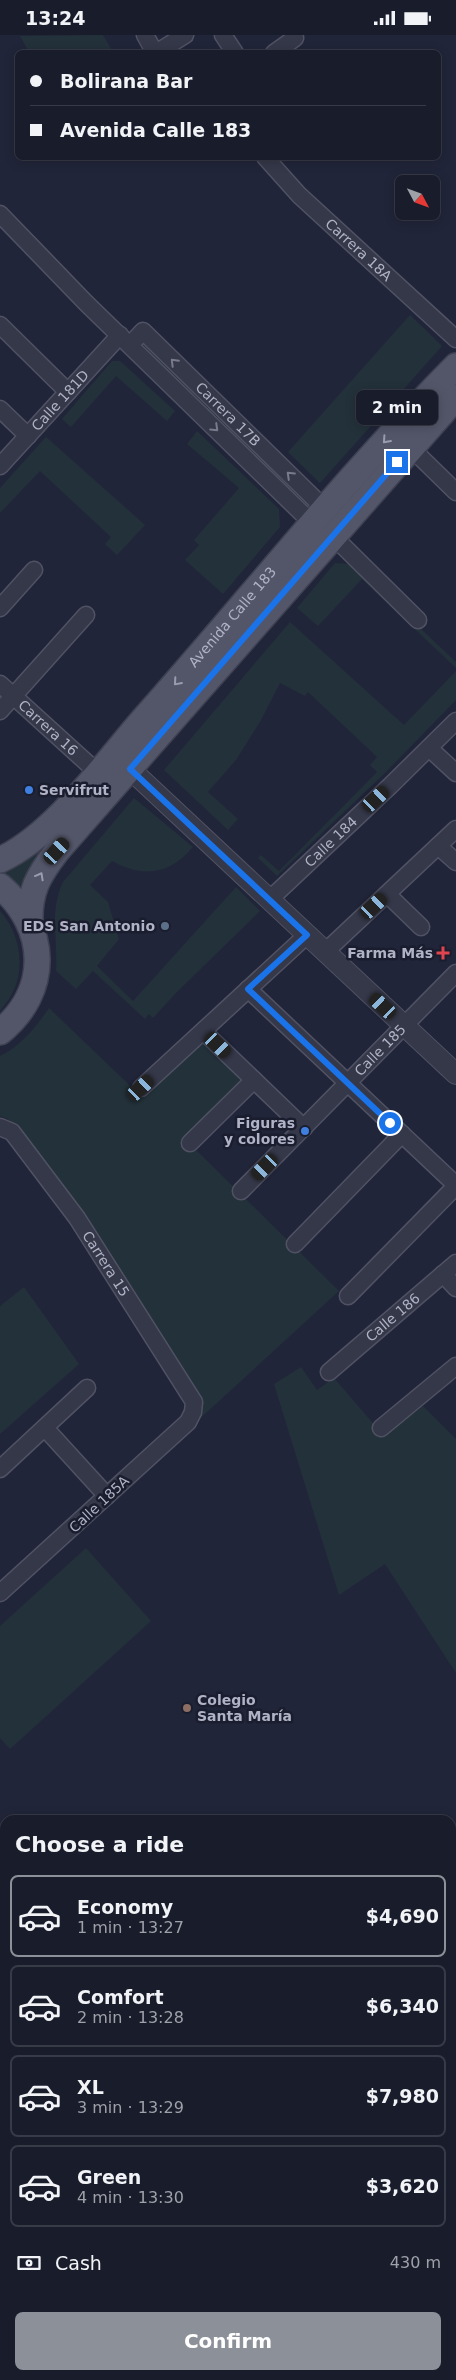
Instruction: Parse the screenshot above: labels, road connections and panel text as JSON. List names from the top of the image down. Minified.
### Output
{"streets":{"main road":["Avenida Calle 183"],"street":["Carrera 18A","Calle 181D","Carrera 17B","Carrera 16","Calle 184","Calle 185","Carrera 15","Calle 186","Calle 185A"]},"crossings":[["Calle 181D","Carrera 17B"],["Carrera 17B","Avenida Calle 183"],["Avenida Calle 183","Carrera 16"],["Carrera 15","Calle 185A"]],"places":{"other":["Servifrut","EDS San Antonio","Figuras y colores","Colegio Santa María"],"health":["Farma Más"]},"north":"bottom right","page":{"status":"13:24","banner":["Bolirana Bar","Avenida Calle 183"],"bubble":"2 min","heading":"Choose a ride","list":[{"name":"Economy","note":"1 min · 13:27","value":"$4,690"},{"name":"Comfort","note":"2 min · 13:28","value":"$6,340"},{"name":"XL","note":"3 min · 13:29","value":"$7,980"},{"name":"Green","note":"4 min · 13:30","value":"$3,620"}],"pay":["Cash","430 m"],"buttons":"Confirm"}}
